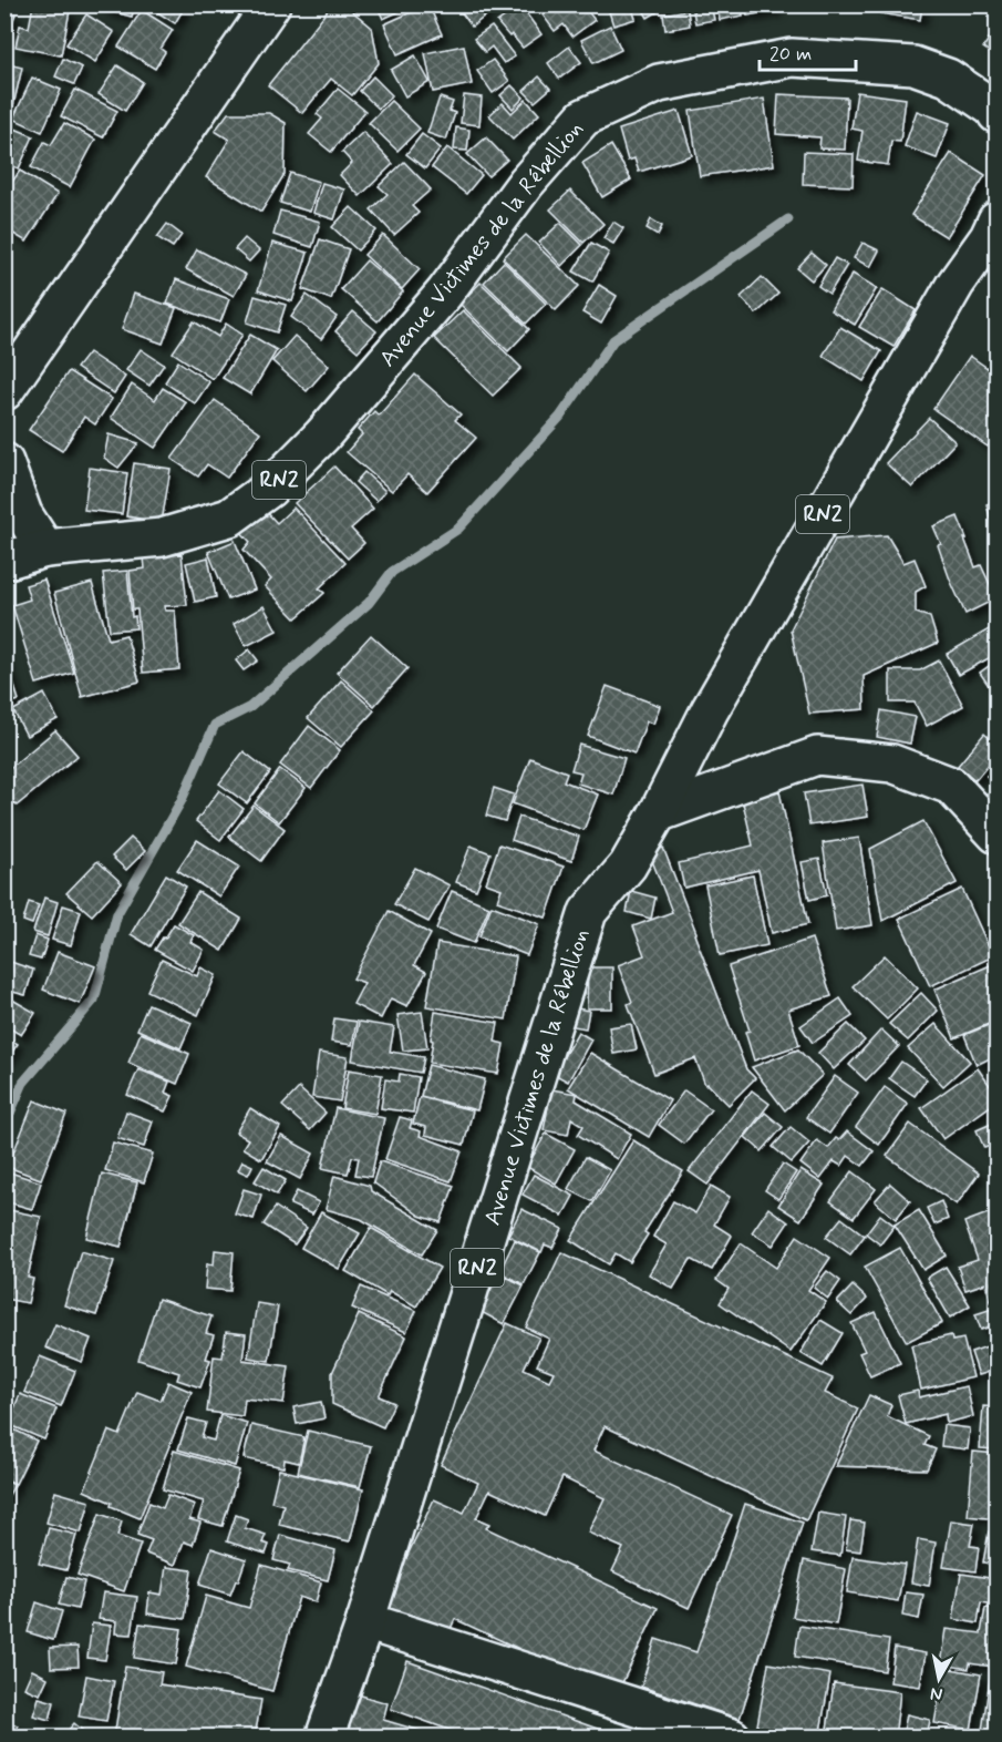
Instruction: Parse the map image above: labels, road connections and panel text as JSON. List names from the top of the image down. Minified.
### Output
{"streets":{"main road":["Avenue Victimes de la Rébellion","RN2"]},"scale_bar":"20 m","north":"bottom"}
